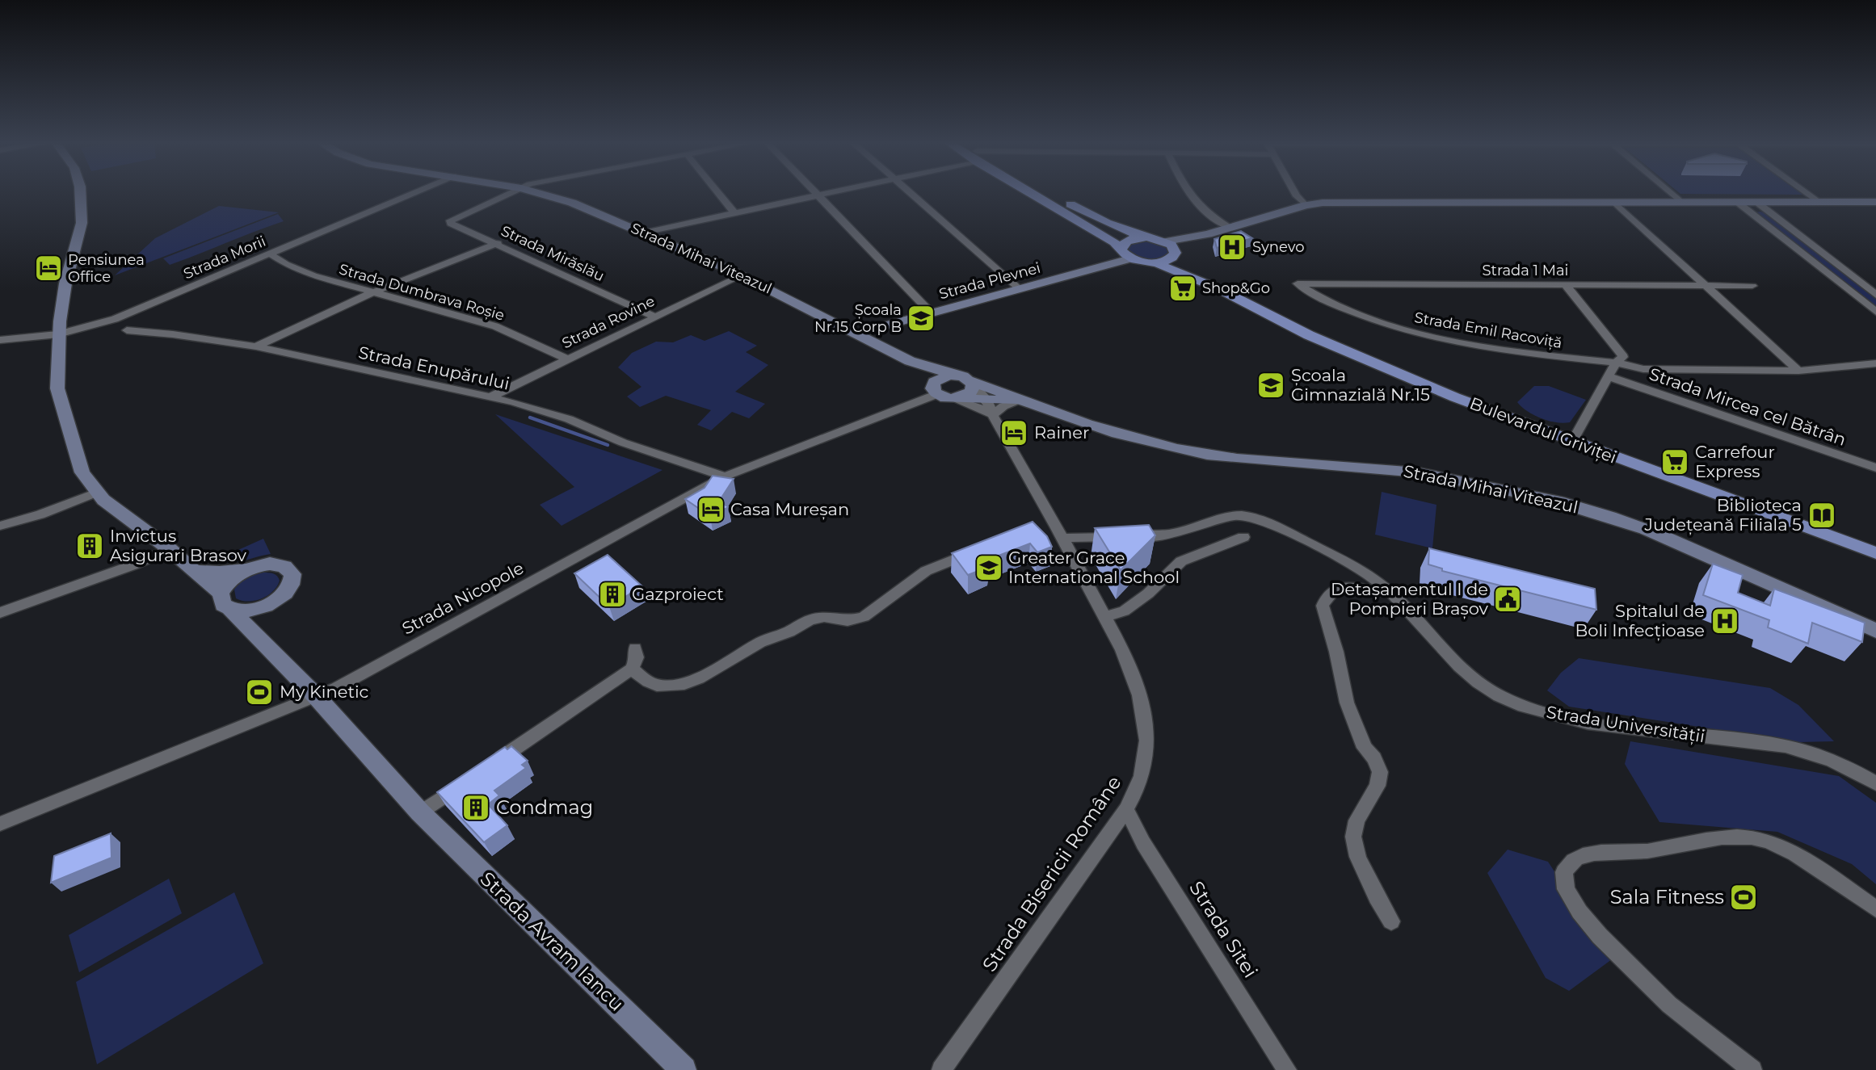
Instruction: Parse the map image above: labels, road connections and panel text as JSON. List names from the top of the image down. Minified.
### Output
{"streets":{"main road":["Bulevardul Griviței"],"street":["Strada Mirăslău","Strada Morii","Strada Mihai Viteazul","Strada 1 Mai","Strada Plevnei","Strada Dumbrava Roșie","Strada Rovine","Strada Emil Racoviță","Strada Enupărului","Strada Mircea cel Bătrân","Strada Nicopole","Strada Universității","Strada Bisericii Române","Strada Sitei","Strada Avram Iancu"]},"crossings":[["Strada Mirăslău","Strada Rovine"],["Strada Morii","Strada Dumbrava Roșie"],["Strada Morii","Strada Avram Iancu"],["Strada Mihai Viteazul","Strada Plevnei"],["Strada Mihai Viteazul","Strada Rovine"],["Strada Mihai Viteazul","Strada Nicopole"],["Strada Mihai Viteazul","Strada Bisericii Române"],["Strada 1 Mai","Strada Emil Racoviță"],["Strada Plevnei","Bulevardul Griviței"],["Strada Dumbrava Roșie","Strada Rovine"],["Strada Rovine","Strada Enupărului"],["Strada Enupărului","Strada Nicopole"],["Strada Nicopole","Strada Avram Iancu"],["Strada Universității","Strada Bisericii Române"],["Strada Bisericii Române","Strada Sitei"]],"places":{"hospital":["Synevo","Spitalul de Boli Infecțioase"],"hotel":["Pensiunea Office","Rainer","Casa Mureșan"],"supermarket":["Shop&Go","Carrefour Express"],"school or university":["Școala Nr.15 Corp B","Școala Gimnazială Nr.15","Greater Grace International School"],"library":["Biblioteca Județeană Filiala 5"],"building":["Invictus Asigurari Brasov","Gazproiect","Condmag"],"public building":["Detașamentul I de Pompieri Brașov"],"sports":["My Kinetic","Sala Fitness"]}}
